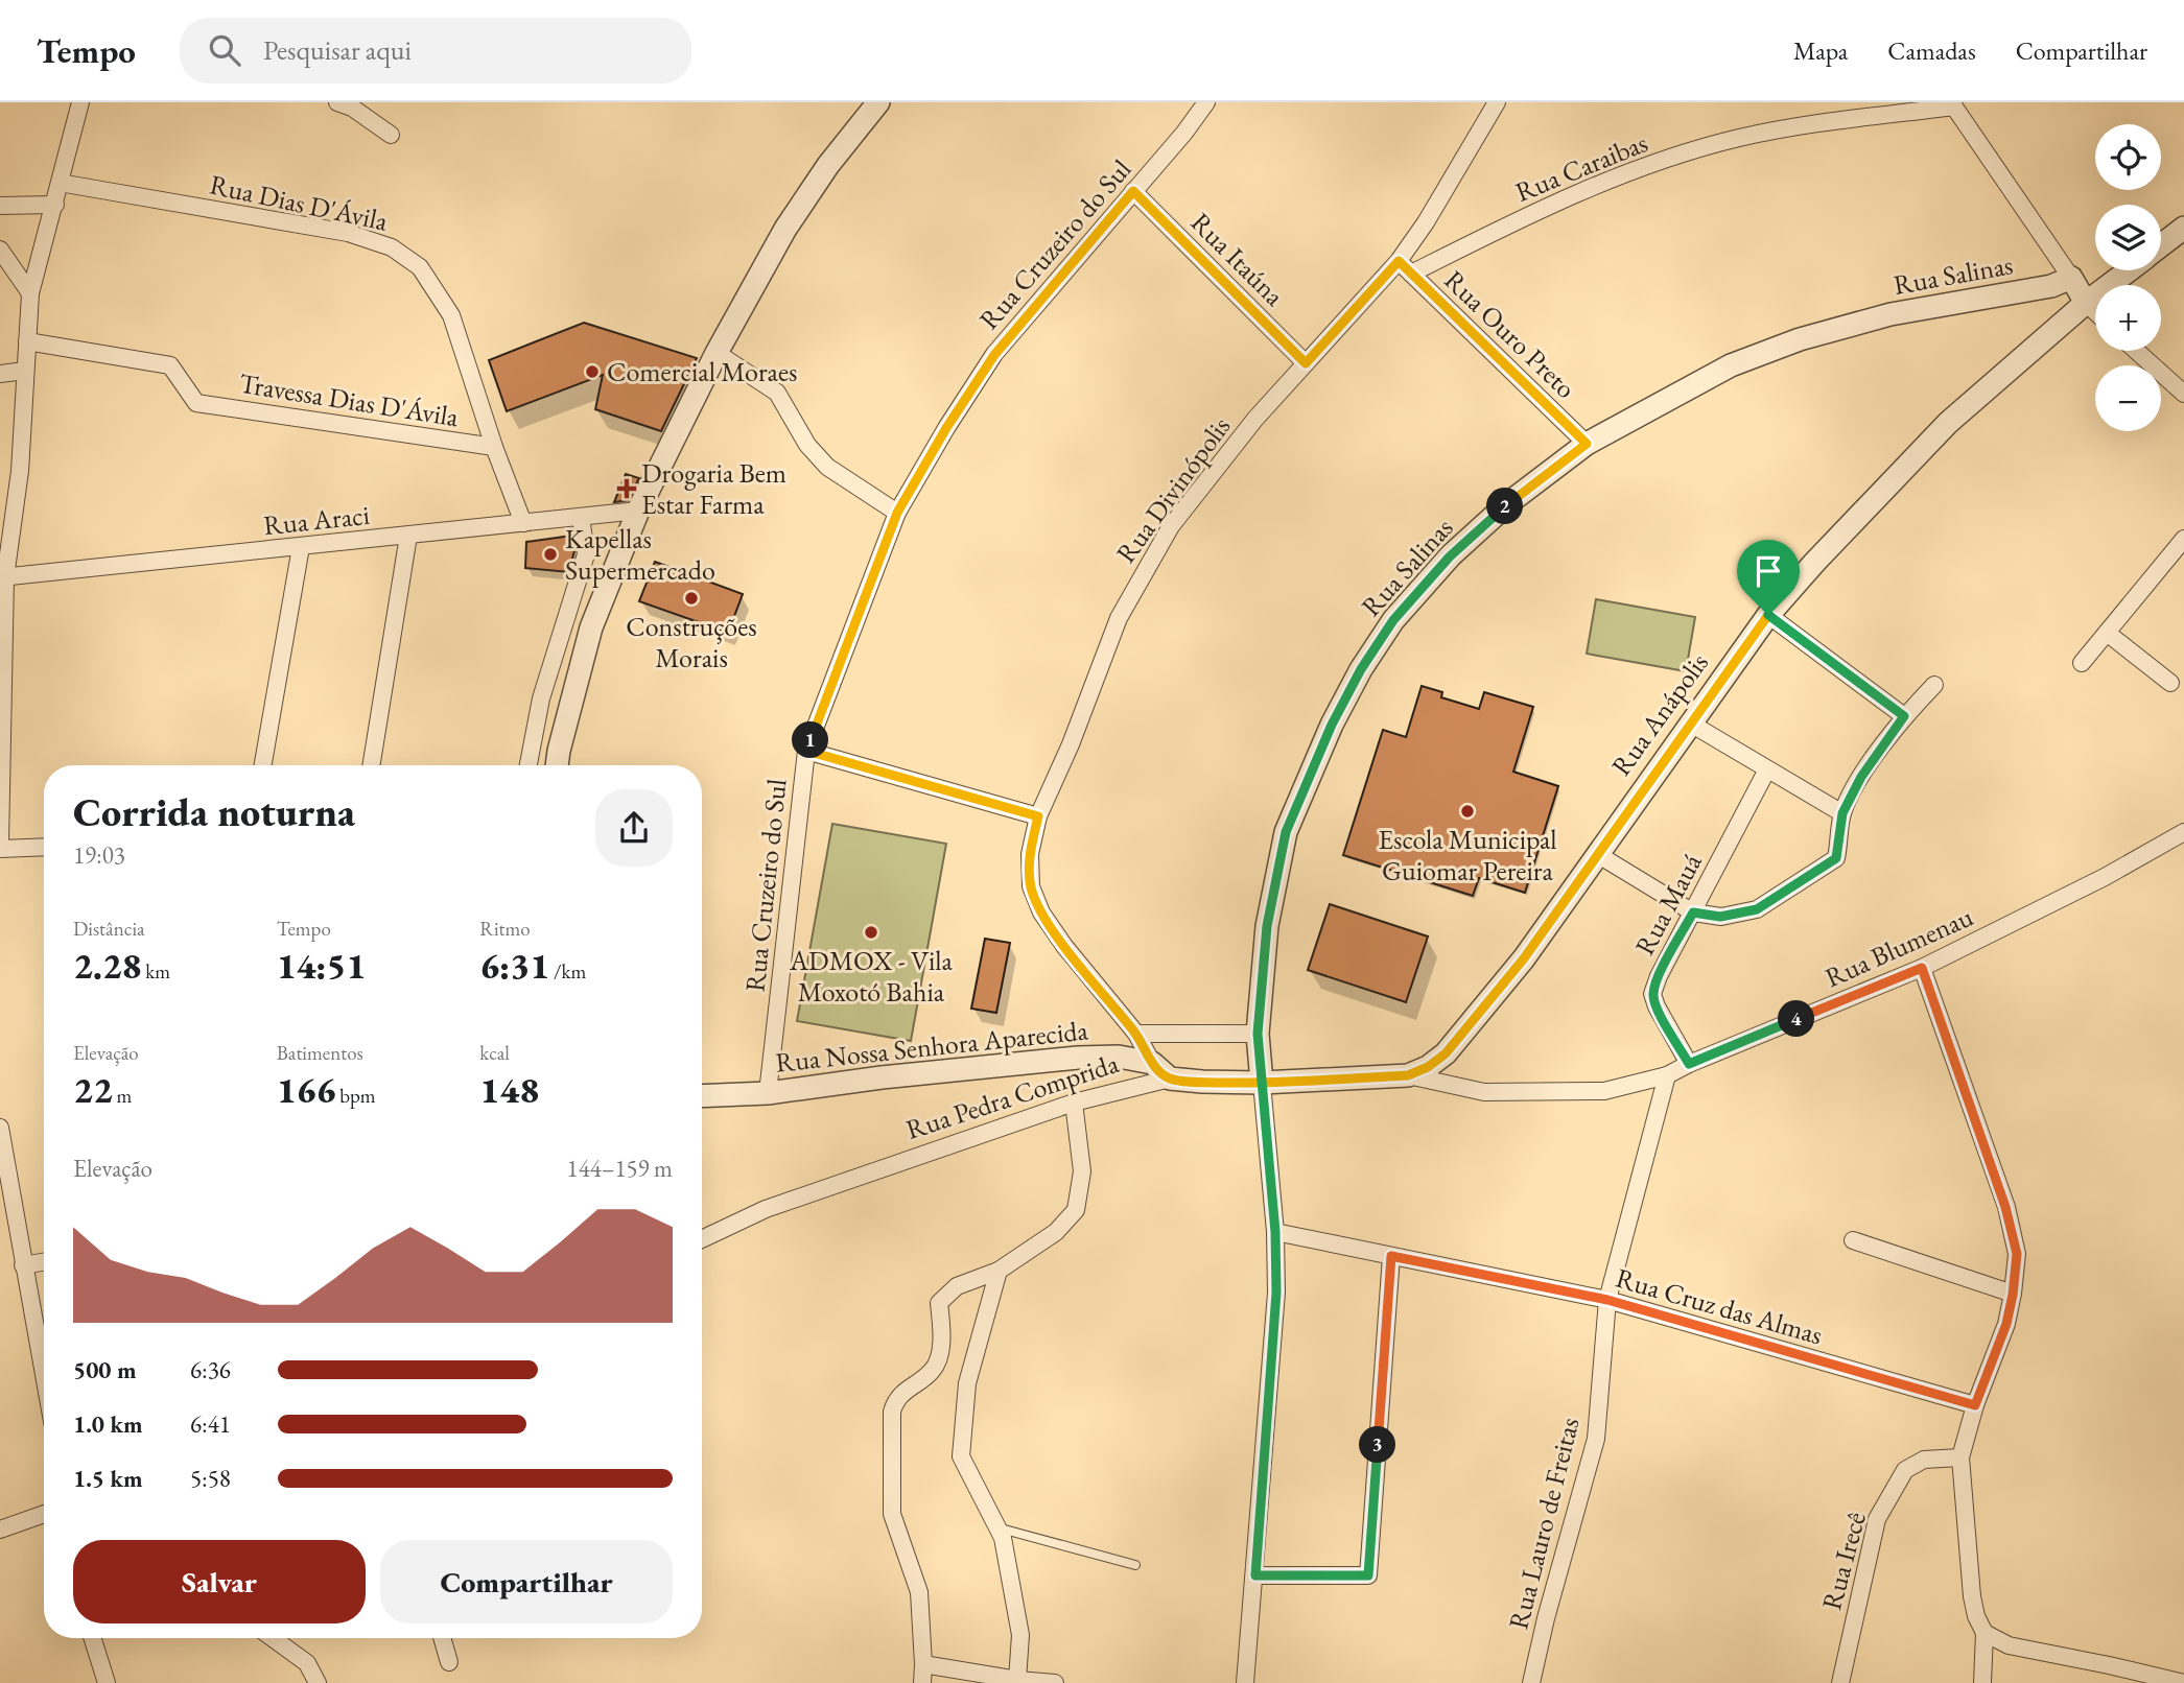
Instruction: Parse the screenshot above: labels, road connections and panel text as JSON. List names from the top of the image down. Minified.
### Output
{"streets":{"street":["Rua Caraibas","Rua Dias D'Ávila","Rua Cruzeiro do Sul","Rua Itaúna","Rua Salinas","Rua Ouro Preto","Travessa Dias D'Ávila","Rua Divinópolis","Rua Araci","Rua Anápolis","Rua Mauá","Rua Blumenau","Rua Nossa Senhora Aparecida","Rua Pedra Comprida","Rua Cruz das Almas","Rua Lauro de Freitas","Rua Irecê"]},"crossings":[["Rua Caraibas","Rua Ouro Preto"],["Rua Dias D'Ávila","Travessa Dias D'Ávila"],["Rua Dias D'Ávila","Rua Araci"],["Rua Cruzeiro do Sul","Rua Itaúna"],["Rua Cruzeiro do Sul","Rua Nossa Senhora Aparecida"],["Rua Itaúna","Rua Divinópolis"],["Rua Salinas","Rua Ouro Preto"],["Rua Salinas","Rua Pedra Comprida"],["Rua Ouro Preto","Rua Divinópolis"],["Rua Divinópolis","Rua Nossa Senhora Aparecida"],["Rua Divinópolis","Rua Pedra Comprida"],["Rua Anápolis","Rua Blumenau"],["Rua Anápolis","Rua Pedra Comprida"],["Rua Mauá","Rua Blumenau"],["Rua Blumenau","Rua Pedra Comprida"],["Rua Blumenau","Rua Lauro de Freitas"],["Rua Cruz das Almas","Rua Lauro de Freitas"]],"places":{"other":["Comercial Moraes","Kapellas Supermercado","Construções Morais","Escola Municipal Guiomar Pereira","ADMOX - Vila Moxotó Bahia"],"health":["Drogaria Bem Estar Farma"]},"page":{"header":"Tempo","search":"Pesquisar aqui","nav":["Mapa","Camadas","Compartilhar"],"map_buttons":["+","−"],"pins":["2","1","4","3"],"heading":["Corrida noturna","19:03"],"stats":[["Distância","2.28 km"],["Tempo","14:51"],["Ritmo","6:31 /km"],["Elevação","22 m"],["Batimentos","166 bpm"],["kcal","148"]],"chart":["Elevação","144–159 m"],"list":[{"name":"500 m","note":"6:36"},{"name":"1.0 km","note":"6:41"},{"name":"1.5 km","note":"5:58"}],"buttons":["Salvar","Compartilhar"]}}
